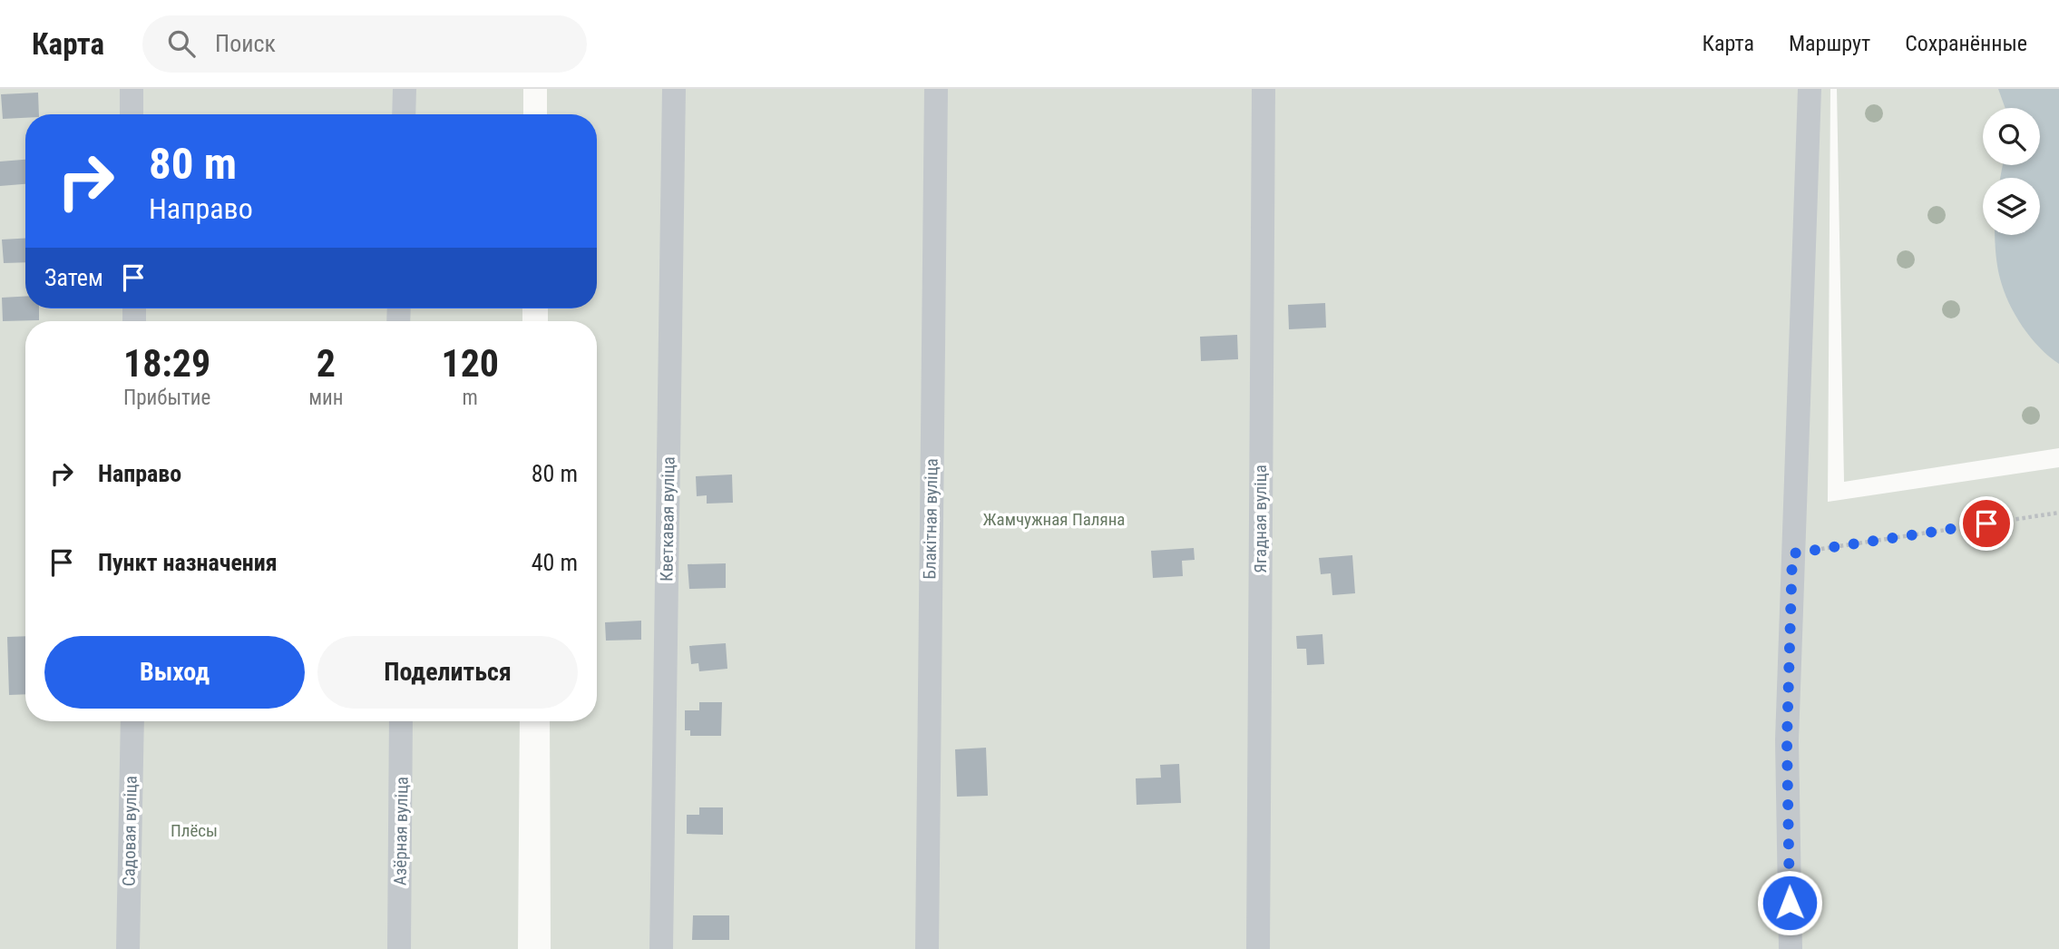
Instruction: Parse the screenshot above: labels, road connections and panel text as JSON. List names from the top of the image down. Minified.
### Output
{"streets":{"street":["Кветкавая вуліца","Блакітная вуліца","Ягадная вуліца","Садовая вуліца","Азёрная вуліца"]},"parks":["Жамчужная Паляна","Плёсы"],"page":{"header":"Карта","search":"Поиск","nav":["Карта","Маршрут","Сохранённые"],"turn":["80 m","Направо"],"then":"Затем","eta":["18:29","Прибытие","2","мин","120","m"],"list":[{"name":"Направо","value":"80 m"},{"name":"Пункт назначения","value":"40 m"}],"buttons":["Выход","Поделиться"]}}
